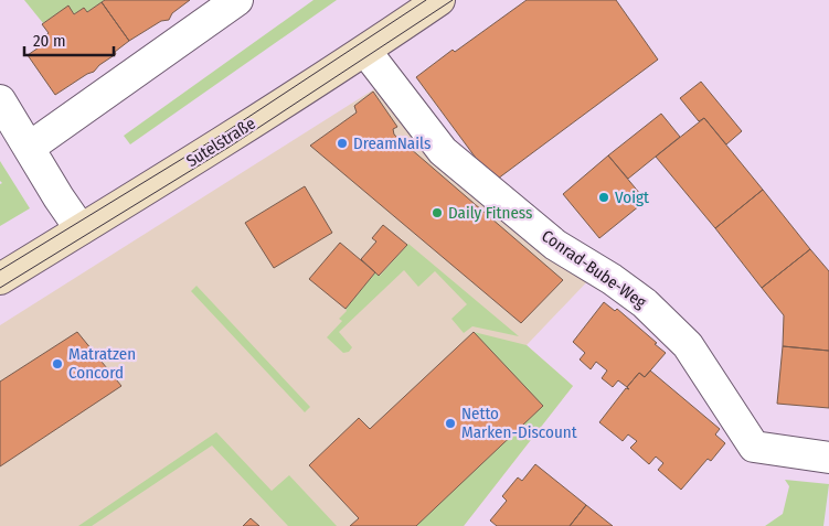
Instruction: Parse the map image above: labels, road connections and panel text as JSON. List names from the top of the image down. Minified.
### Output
{"streets":{"main road":["Sutelstraße"],"street":["Conrad-Bube-Weg"]},"crossings":[["Sutelstraße","Conrad-Bube-Weg"]],"places":["DreamNails","Voigt","Daily Fitness","Matratzen Concord","Netto Marken-Discount"],"scale_bar":"20 m"}
